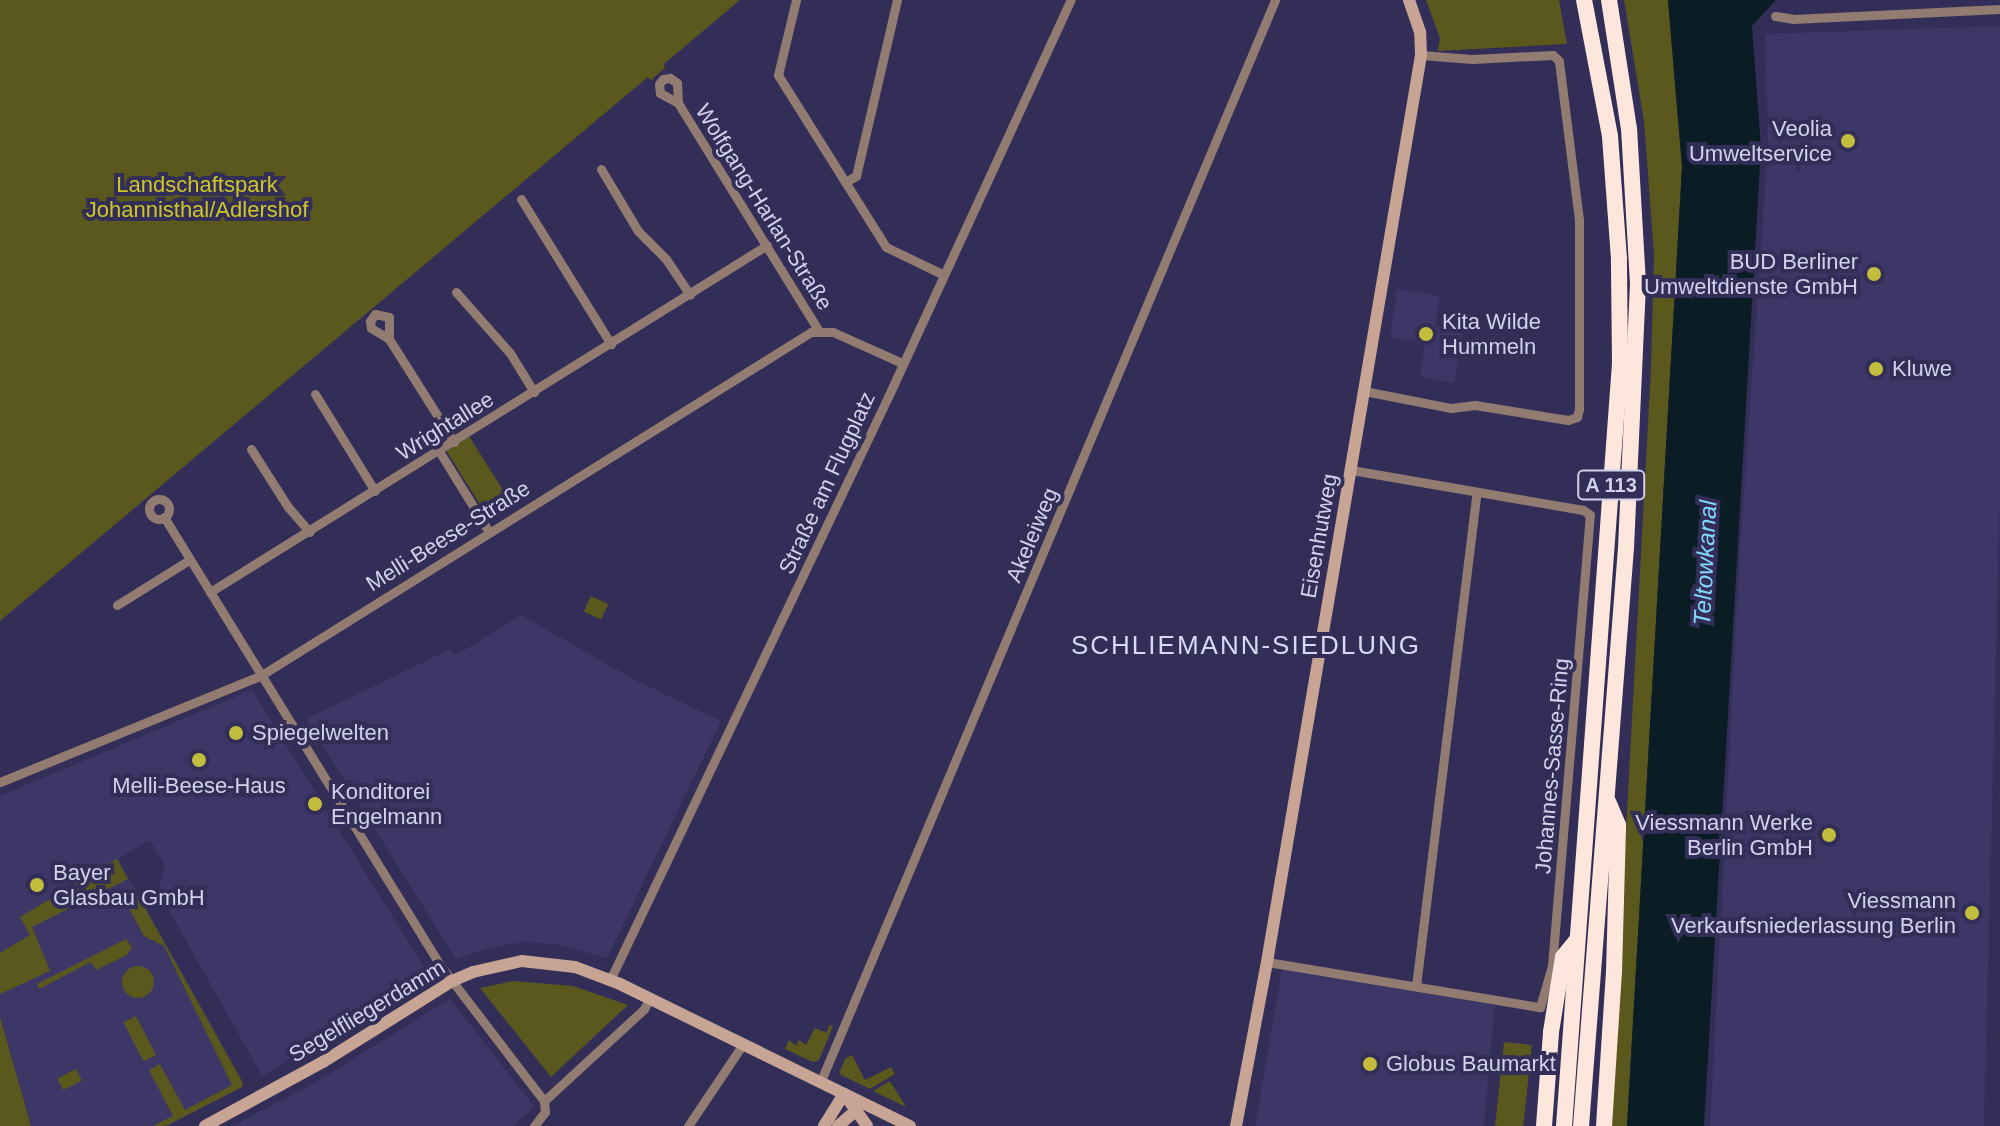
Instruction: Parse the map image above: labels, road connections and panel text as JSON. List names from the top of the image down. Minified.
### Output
{"streets":{"highway":["A 113"],"street":["Wolfgang-Harlan-Straße","Wrightallee","Straße am Flugplatz","Akeleiweg","Melli-Beese-Straße","Eisenhutweg","Johannes-Sasse-Ring","Segelfliegerdamm"]},"crossings":[["Wolfgang-Harlan-Straße","Wrightallee"],["Wolfgang-Harlan-Straße","Melli-Beese-Straße"],["Straße am Flugplatz","Segelfliegerdamm"],["Akeleiweg","Segelfliegerdamm"],["Eisenhutweg","Johannes-Sasse-Ring"]],"districts":["SCHLIEMANN-SIEDLUNG"],"water":["Teltowkanal"],"parks":["Landschaftspark Johannisthal/Adlershof"],"places":["Veolia Umweltservice","BUD Berliner Umweltdienste GmbH","Kita Wilde Hummeln","Kluwe","Spiegelwelten","Melli-Beese-Haus","Konditorei Engelmann","Viessmann Werke Berlin GmbH","Bayer Glasbau GmbH","Viessmann Verkaufsniederlassung Berlin","Globus Baumarkt"]}
